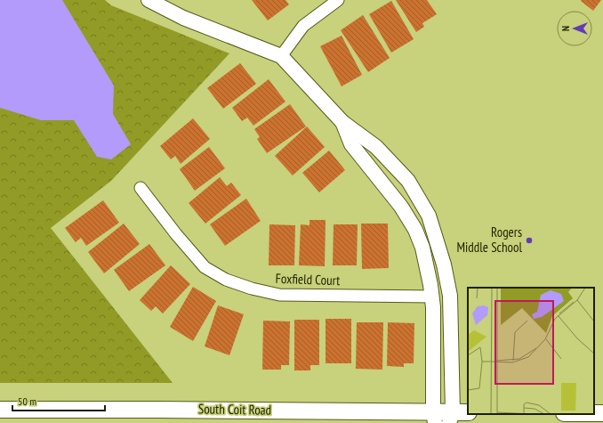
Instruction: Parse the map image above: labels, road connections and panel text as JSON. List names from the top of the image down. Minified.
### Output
{"streets":{"main road":["South Coit Road"],"street":["Foxfield Court"]},"places":["Rogers Middle School"],"scale_bar":"50 m","north":"left"}
